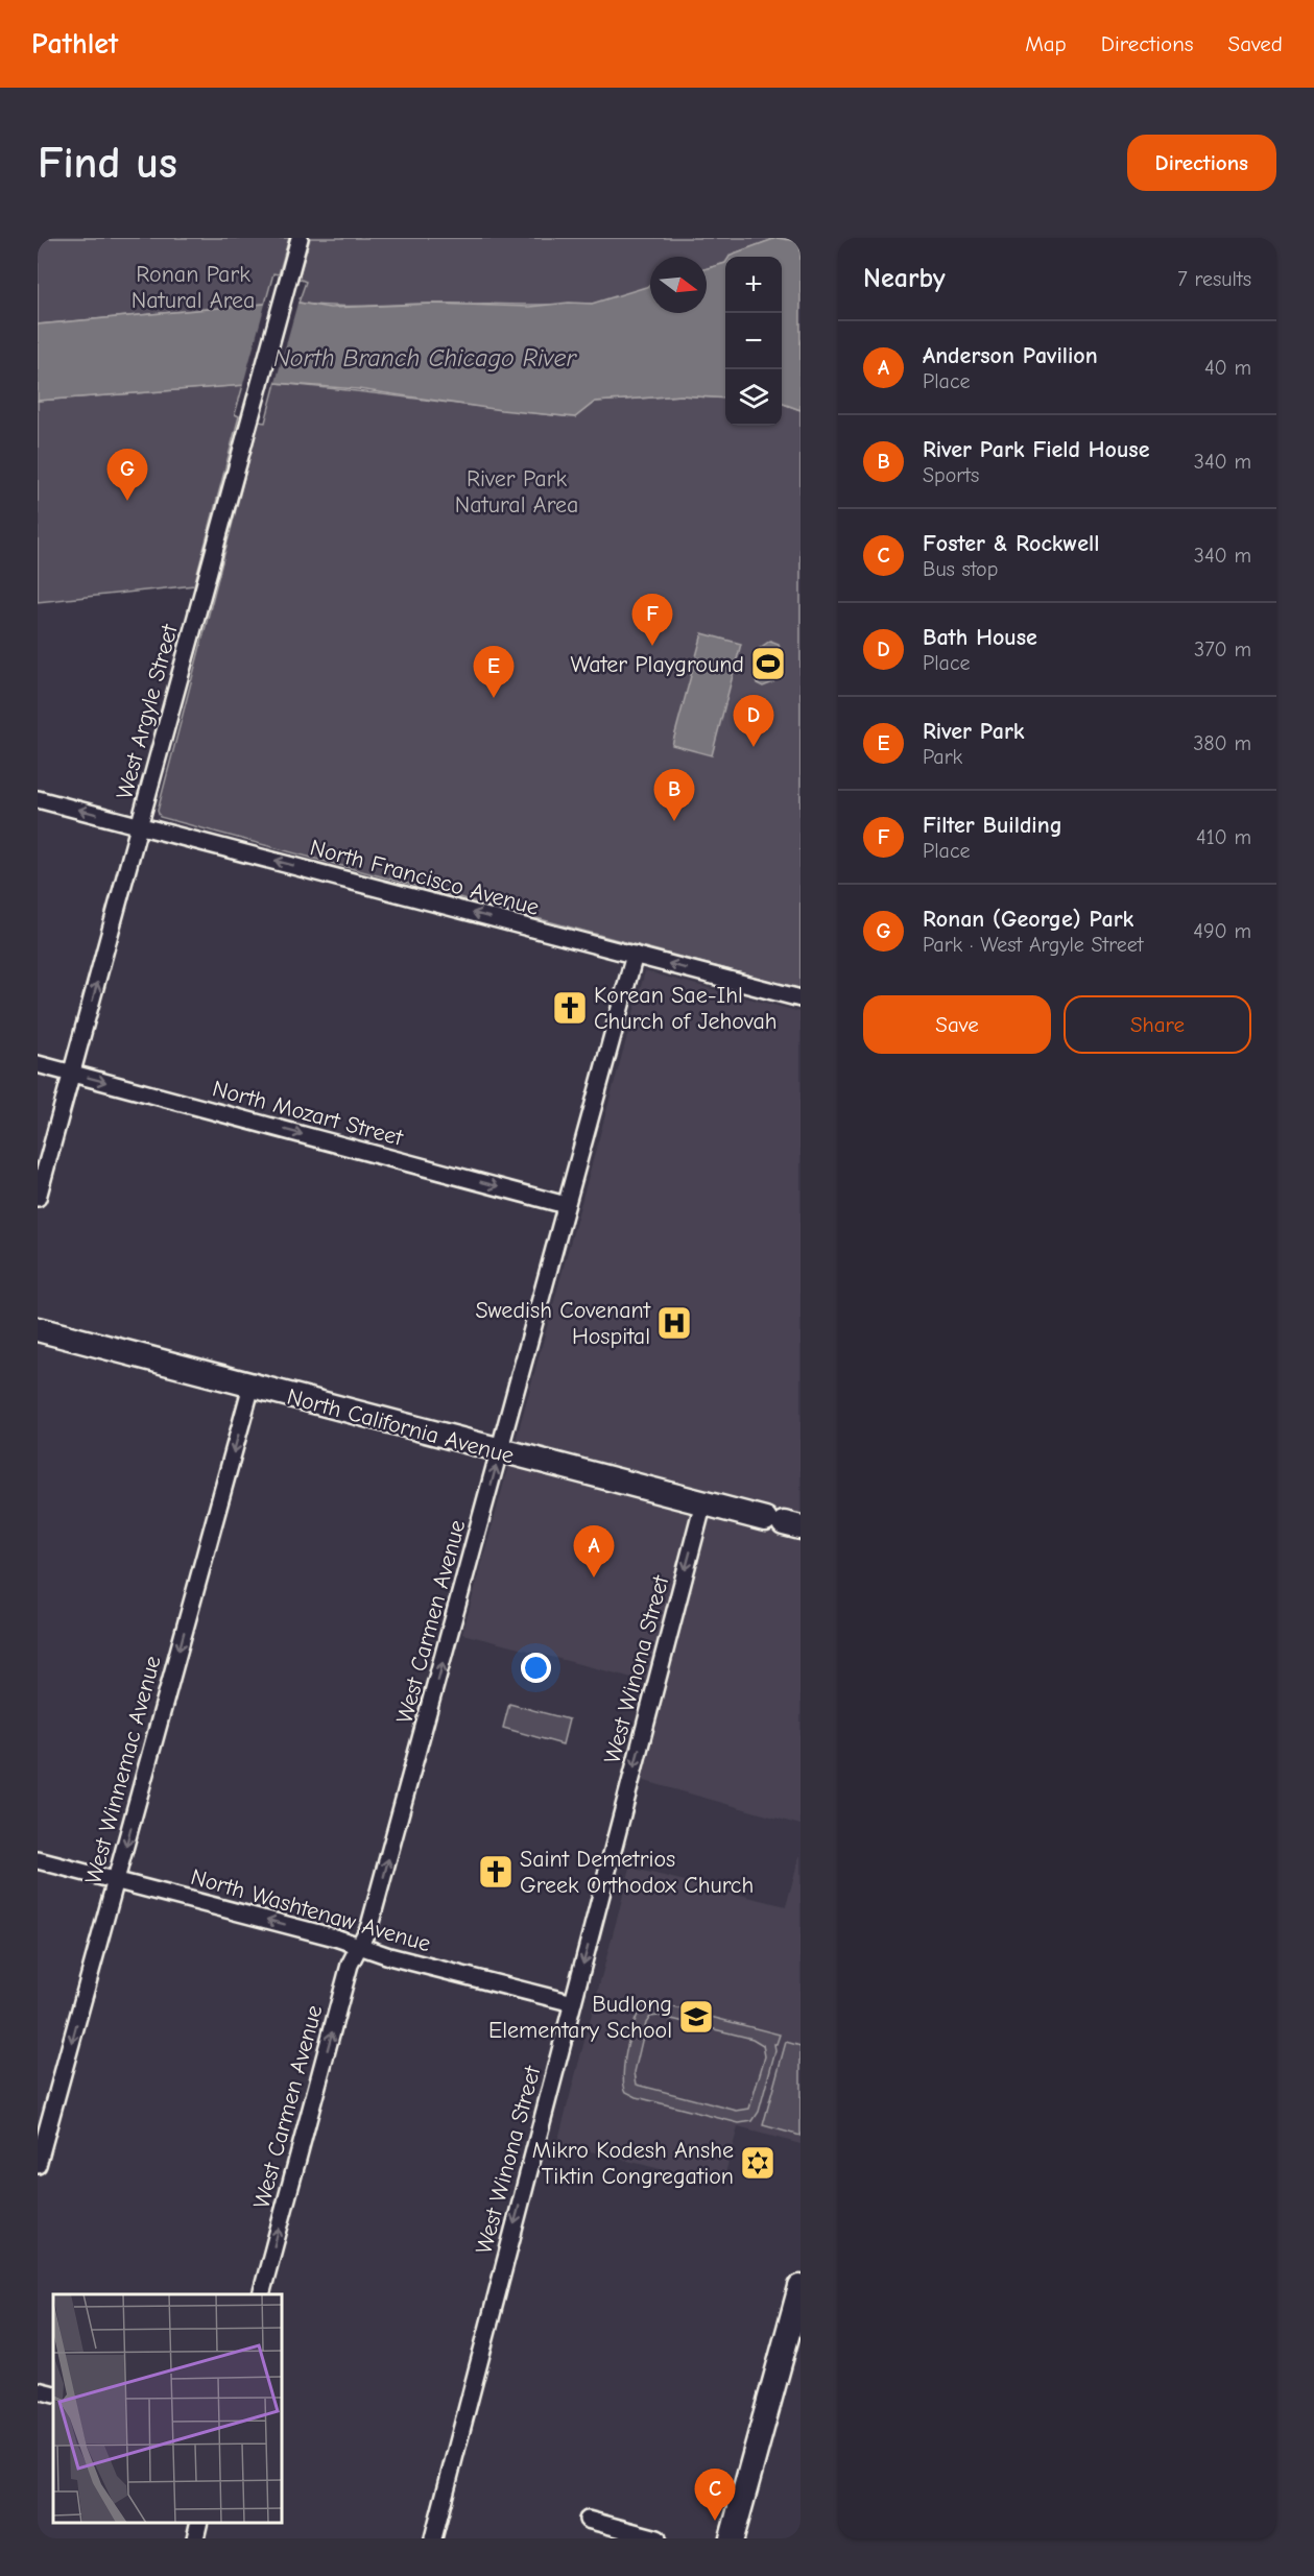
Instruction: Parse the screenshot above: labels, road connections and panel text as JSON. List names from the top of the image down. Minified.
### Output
{"streets":{"main road":["North California Avenue"],"street":["West Argyle Street","North Francisco Avenue","North Mozart Street","West Carmen Avenue","West Winona Street","West Winnemac Avenue","North Washtenaw Avenue"]},"crossings":[["West Argyle Street","North Francisco Avenue"],["West Argyle Street","North Mozart Street"],["North Francisco Avenue","West Carmen Avenue"],["North Mozart Street","West Carmen Avenue"],["North California Avenue","West Carmen Avenue"],["North California Avenue","West Winona Street"],["North California Avenue","West Winnemac Avenue"],["West Carmen Avenue","North Washtenaw Avenue"],["West Winona Street","North Washtenaw Avenue"],["West Winnemac Avenue","North Washtenaw Avenue"]],"one_way":["North Francisco Avenue","North Mozart Street","West Carmen Avenue","West Winona Street","West Winnemac Avenue","North Washtenaw Avenue"],"water":["North Branch Chicago River"],"parks":["Ronan Park Natural Area","River Park Natural Area"],"places":{"sports":["Water Playground"],"church":["Korean Sae-Ihl Church of Jehovah","Saint Demetrios Greek Orthodox Church"],"hospital":["Swedish Covenant Hospital"],"school or university":["Budlong Elementary School"],"synagogue":["Mikro Kodesh Anshe Tiktin Congregation"]},"north":"right","page":{"header":"Pathlet","nav":["Map","Directions","Saved"],"buttons":["Directions",["Save","Share"]],"title":"Find us","heading":["Nearby","7 results"],"map_buttons":["+","−"],"list":[{"mark":"A","name":"Anderson Pavilion","note":"Place","value":"40 m"},{"mark":"B","name":"River Park Field House","note":"Sports","value":"340 m"},{"mark":"C","name":"Foster & Rockwell","note":"Bus stop","value":"340 m"},{"mark":"D","name":"Bath House","note":"Place","value":"370 m"},{"mark":"E","name":"River Park","note":"Park","value":"380 m"},{"mark":"F","name":"Filter Building","note":"Place","value":"410 m"},{"mark":"G","name":"Ronan (George) Park","note":"Park · West Argyle Street","value":"490 m"}],"pins":["G","F","E","D","B","A","C"]}}
